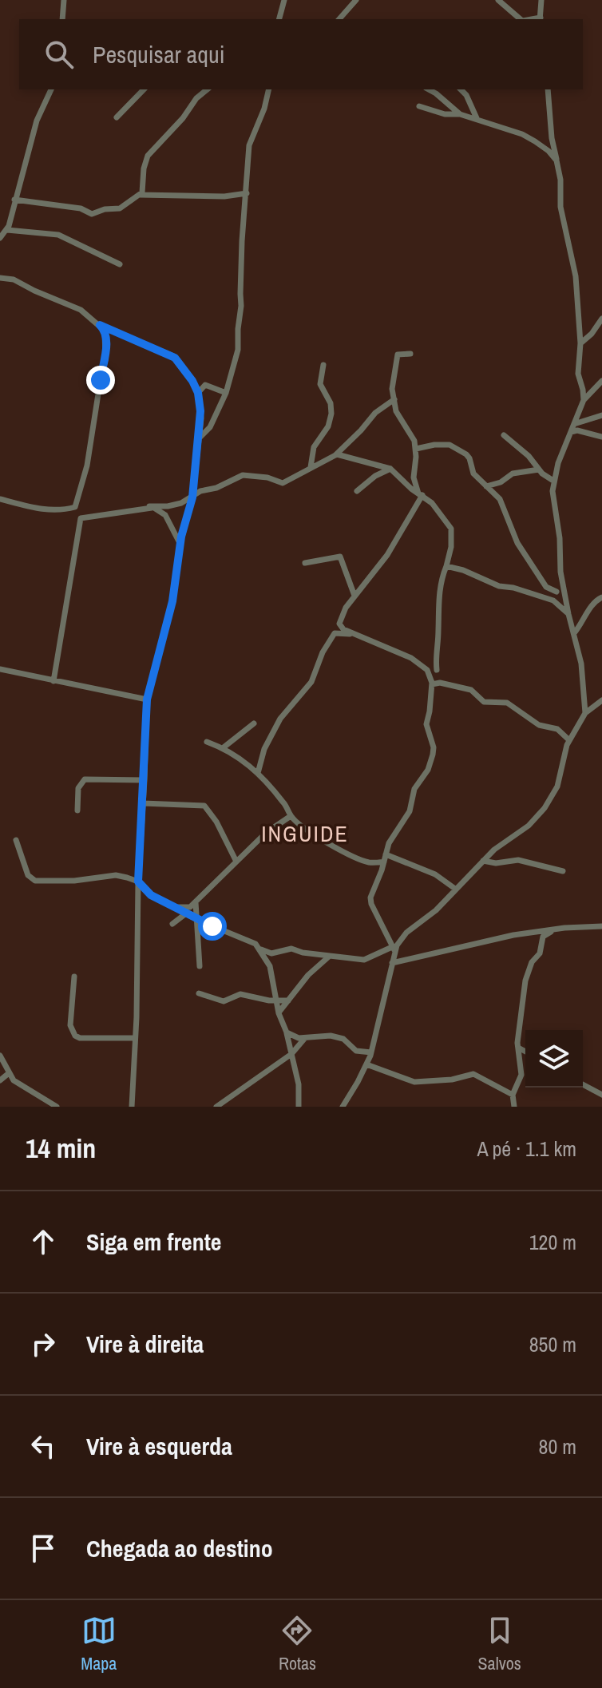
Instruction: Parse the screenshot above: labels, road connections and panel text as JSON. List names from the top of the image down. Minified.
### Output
{"districts":["INGUIDE"],"page":{"search":"Pesquisar aqui","heading":["14 min","A pé · 1.1 km"],"list":[["Siga em frente","120 m"],["Vire à direita","850 m"],["Vire à esquerda","80 m"],"Chegada ao destino"],"nav":["Mapa","Rotas","Salvos"]}}
